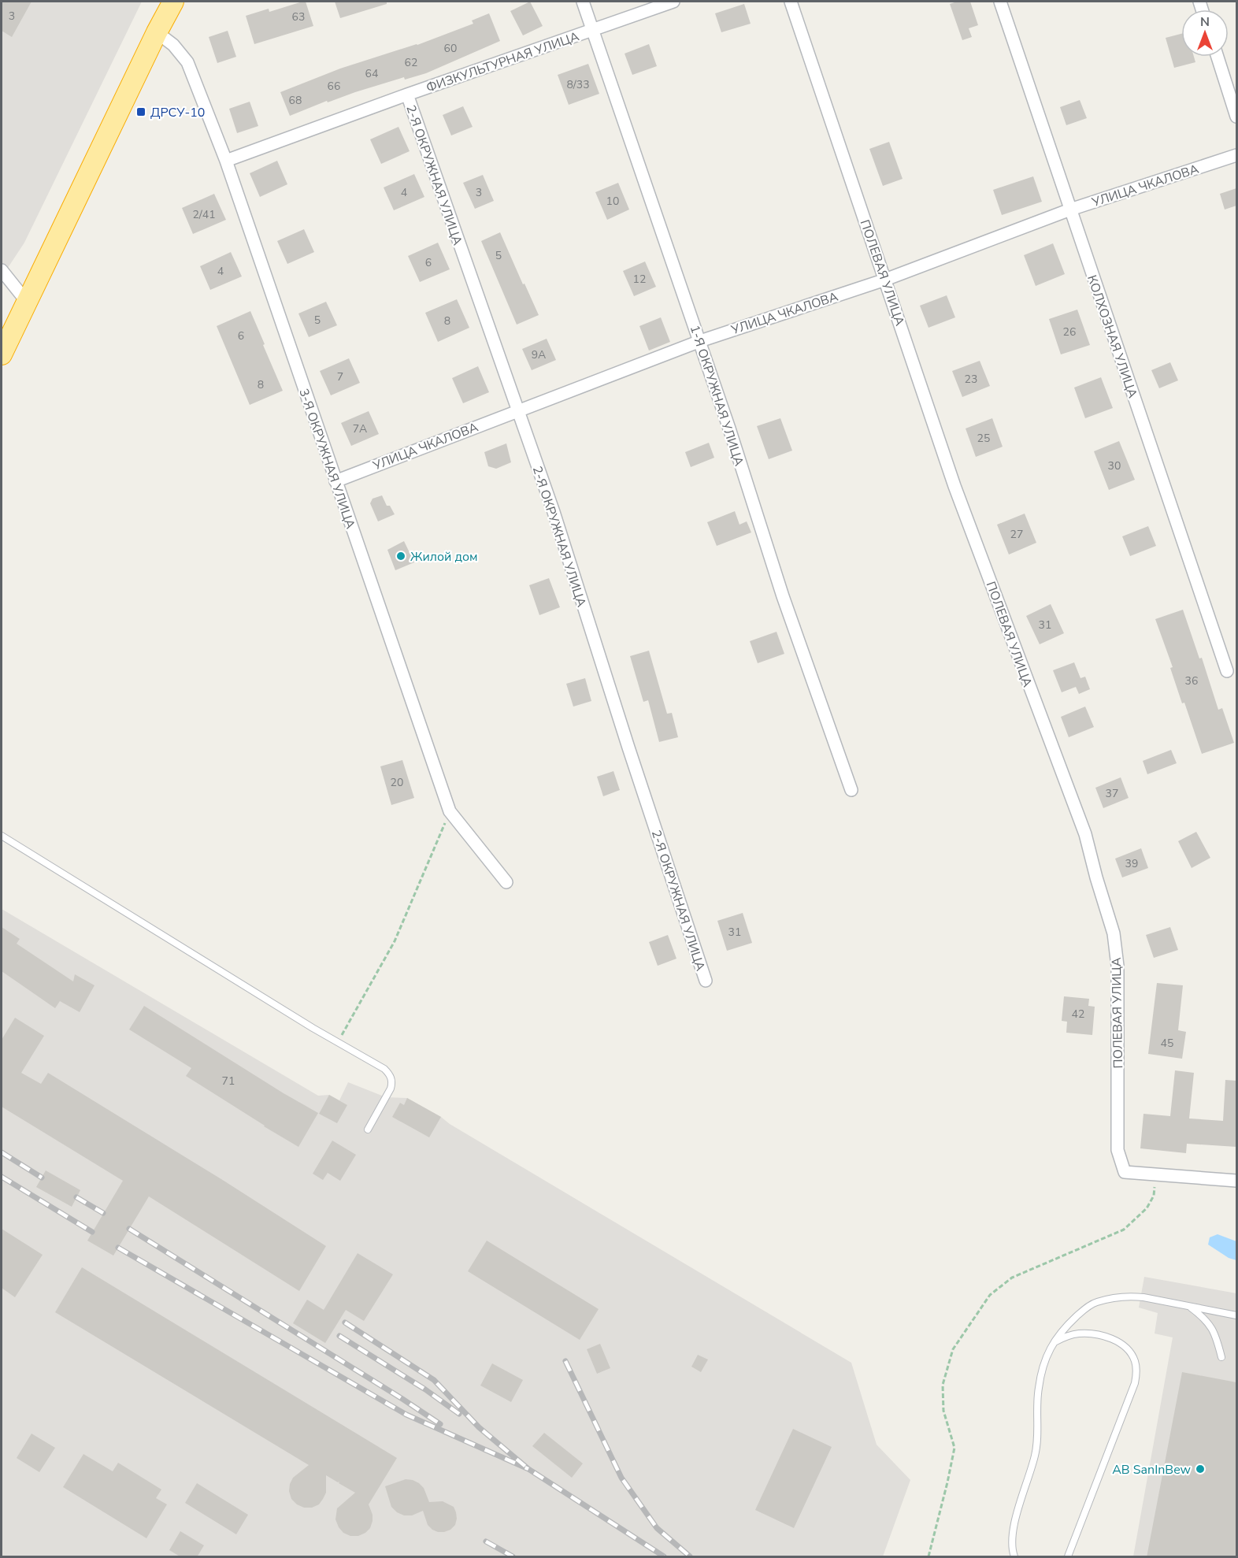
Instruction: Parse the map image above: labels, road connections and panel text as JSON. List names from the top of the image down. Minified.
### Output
{"streets":{"street":["ФИЗКУЛЬТУРНАЯ УЛИЦА","2-Я ОКРУЖНАЯ УЛИЦА","УЛИЦА ЧКАЛОВА","ПОЛЕВАЯ УЛИЦА","КОЛХОЗНАЯ УЛИЦА","1-Я ОКРУЖНАЯ УЛИЦА","3-Я ОКРУЖНАЯ УЛИЦА"]},"crossings":[["ФИЗКУЛЬТУРНАЯ УЛИЦА","2-Я ОКРУЖНАЯ УЛИЦА"],["ФИЗКУЛЬТУРНАЯ УЛИЦА","1-Я ОКРУЖНАЯ УЛИЦА"],["ФИЗКУЛЬТУРНАЯ УЛИЦА","3-Я ОКРУЖНАЯ УЛИЦА"],["2-Я ОКРУЖНАЯ УЛИЦА","УЛИЦА ЧКАЛОВА"],["УЛИЦА ЧКАЛОВА","ПОЛЕВАЯ УЛИЦА"],["УЛИЦА ЧКАЛОВА","КОЛХОЗНАЯ УЛИЦА"],["УЛИЦА ЧКАЛОВА","1-Я ОКРУЖНАЯ УЛИЦА"],["УЛИЦА ЧКАЛОВА","3-Я ОКРУЖНАЯ УЛИЦА"]],"places":{"transit":["ДРСУ-10"],"other":["Жилой дом","AB SanInBew"]},"house_numbers":["3","63","60","62","64","8/33","66","68","4","3","10","2/41","5","6","4","12","5","8","26","6","9А","7","23","8","7А","25","30","27","31","36","20","37","39","31","42","45","71"],"north":"top"}
